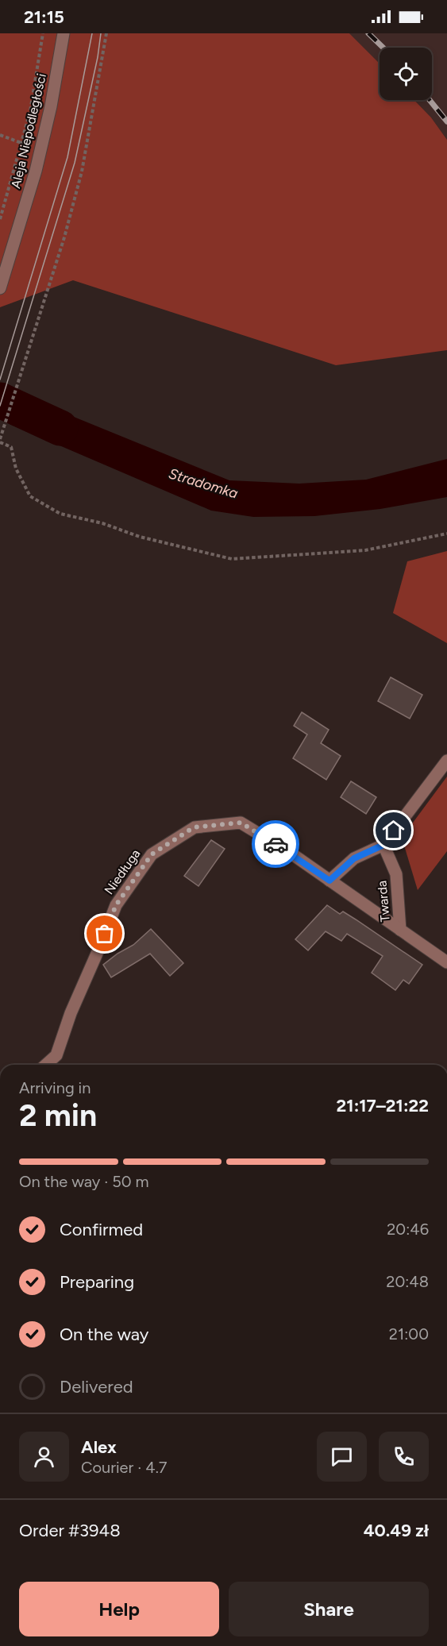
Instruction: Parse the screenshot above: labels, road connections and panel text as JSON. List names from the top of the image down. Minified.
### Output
{"streets":{"street":["Aleja Niepodległości","Niedługa","Twarda"]},"crossings":[["Niedługa","Twarda"]],"water":["Stradomka"],"page":{"status":"21:15","heading":["2 min","Arriving in","21:17–21:22"],"panel":["Alex","Courier · 4.7","Order #3948","40.49 zł"],"bar":"On the way · 50 m","list":[["Confirmed","20:46"],["Preparing","20:48"],["On the way","21:00"],"Delivered"],"buttons":["Help","Share"]}}
